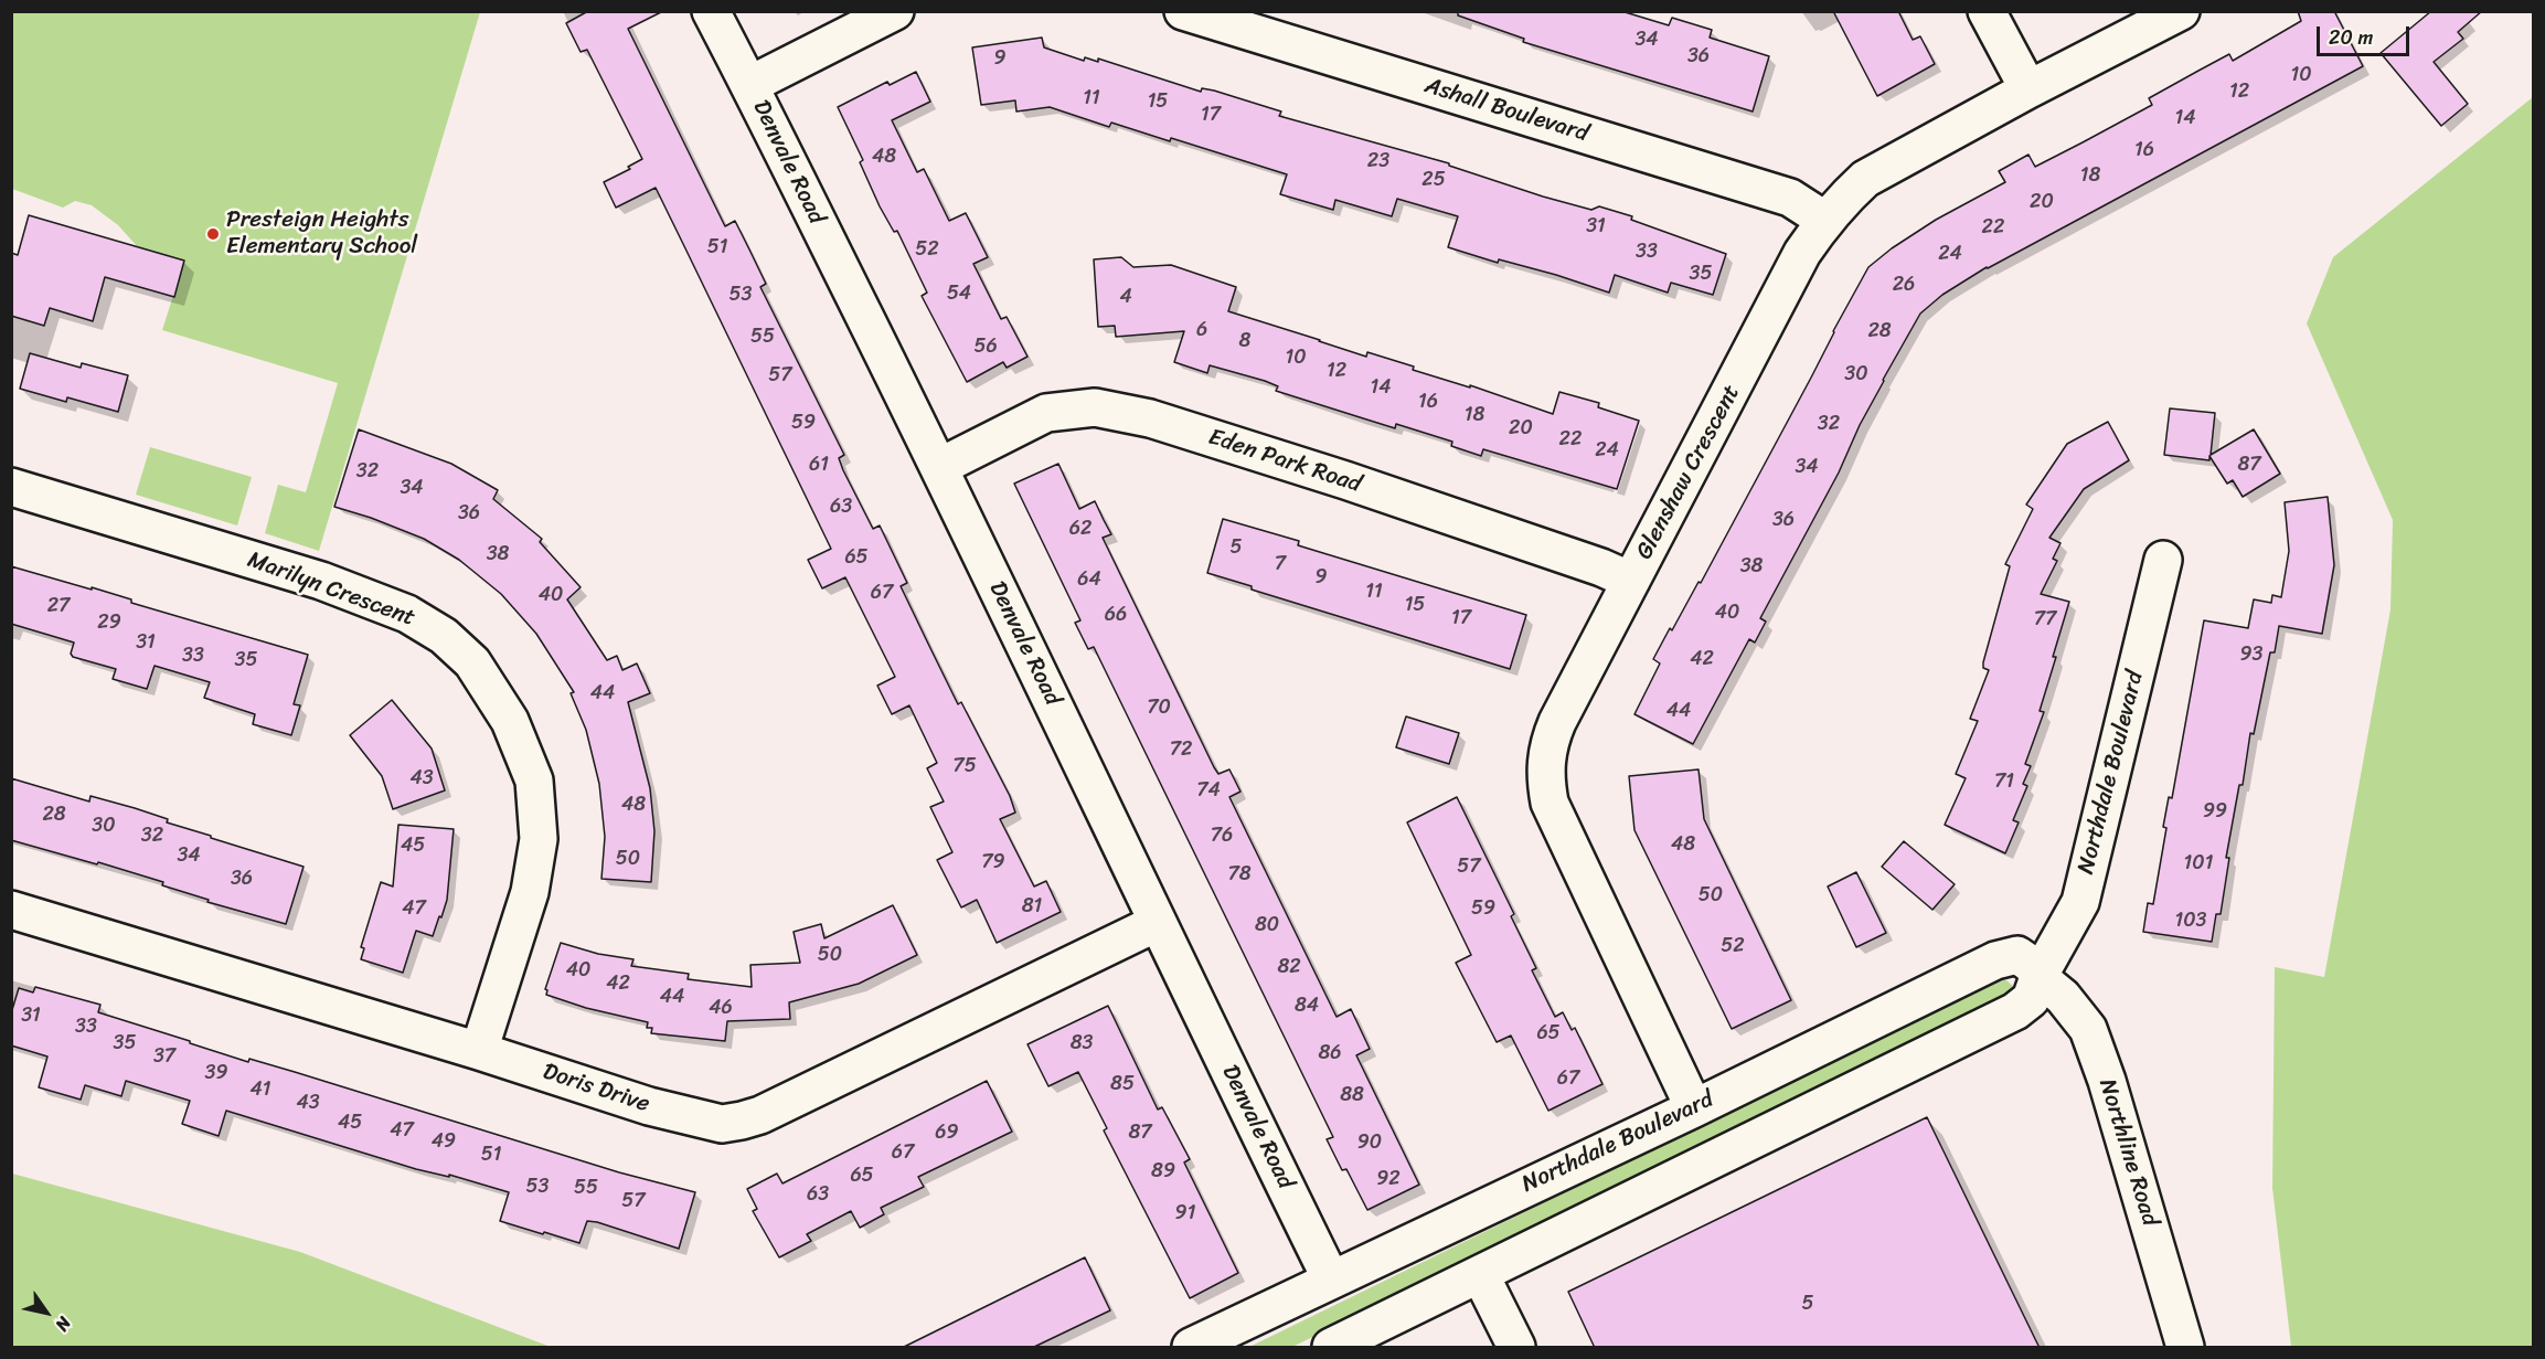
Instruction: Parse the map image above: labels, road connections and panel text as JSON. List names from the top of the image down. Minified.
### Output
{"streets":{"street":["Ashall Boulevard","Denvale Road","Eden Park Road","Glenshaw Crescent","Marilyn Crescent","Northdale Boulevard","Doris Drive","Northline Road"]},"crossings":[["Ashall Boulevard","Glenshaw Crescent"],["Denvale Road","Eden Park Road"],["Denvale Road","Northdale Boulevard"],["Denvale Road","Doris Drive"],["Eden Park Road","Glenshaw Crescent"],["Glenshaw Crescent","Northdale Boulevard"],["Marilyn Crescent","Doris Drive"],["Northdale Boulevard","Northline Road"]],"places":["Presteign Heights Elementary School"],"house_numbers":["34","36","9","10","12","11","15","17","14","16","48","23","18","25","20","31","22","51","52","33","24","35","26","54","53","4","6","28","55","8","56","10","12","30","57","14","16","18","59","32","20","22","24","61","87","34","32","34","63","36","36","62","5","38","65","7","38","9","64","11","67","40","15","27","40","66","17","77","29","31","93","33","42","35","44","70","44","72","75","43","71","74","48","99","28","30","32","76","48","45","34","50","79","101","57","78","36","50","81","47","59","103","80","52","50","82","40","42","44","84","46","31","33","65","35","83","86","37","39","67","85","41","88","43","45","47","69","87","49","90","67","51","89","65","92","53","55","63","57","91","5"],"scale_bar":"20 m","north":"bottom right"}
